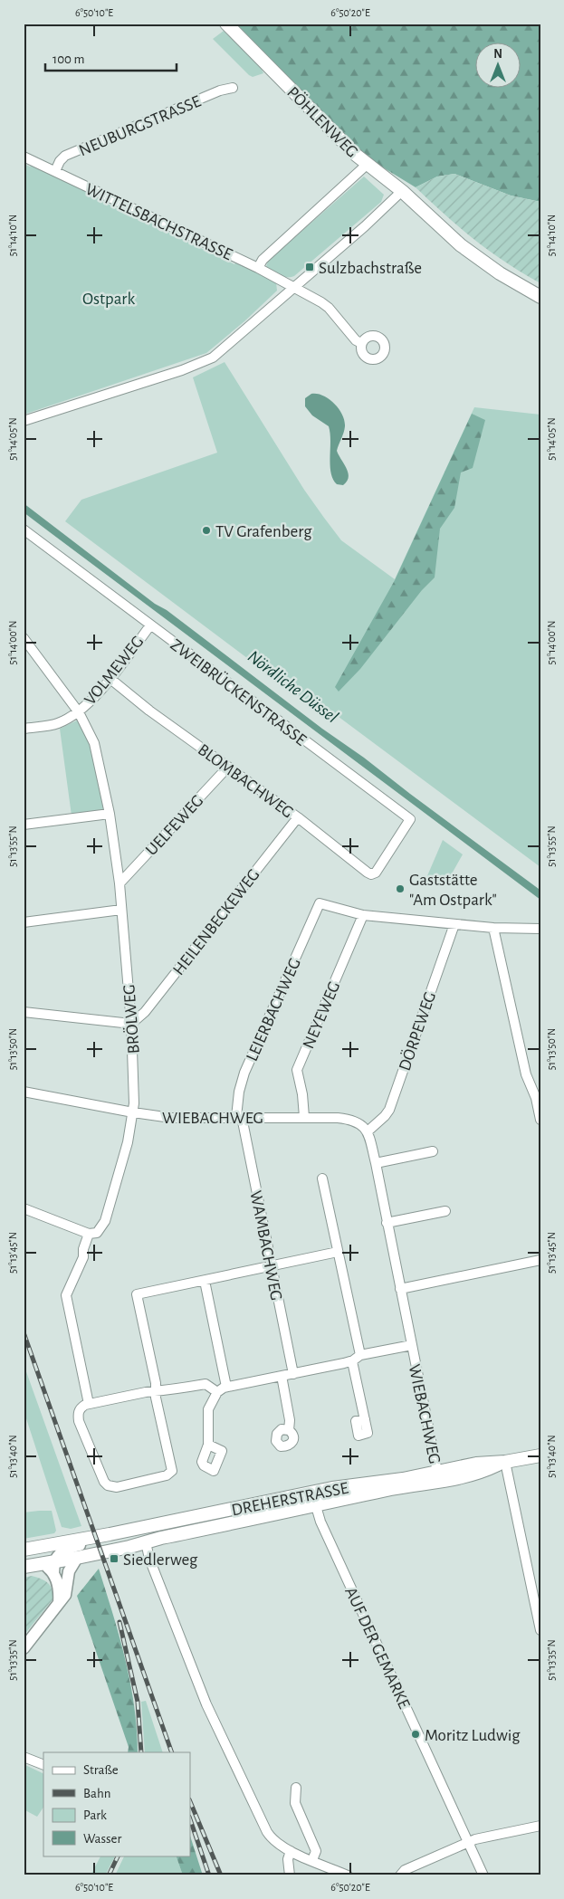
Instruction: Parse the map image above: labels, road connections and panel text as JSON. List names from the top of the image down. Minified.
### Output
{"streets":{"main road":["PÖHLENWEG","DREHERSTRASSE","AUF DER GEMARKE"],"street":["NEUBURGSTRASSE","WITTELSBACHSTRASSE","VOLMEWEG","ZWEIBRÜCKENSTRASSE","BLOMBACHWEG","UELFEWEG","HEILENBECKEWEG","LEIERBACHWEG","NEYEWEG","BRÖLWEG","DÖRPEWEG","WIEBACHWEG","WAMBACHWEG"]},"crossings":[["NEUBURGSTRASSE","WITTELSBACHSTRASSE"],["VOLMEWEG","ZWEIBRÜCKENSTRASSE"],["VOLMEWEG","BLOMBACHWEG"],["VOLMEWEG","BRÖLWEG"],["ZWEIBRÜCKENSTRASSE","BLOMBACHWEG"],["BLOMBACHWEG","UELFEWEG"],["BLOMBACHWEG","HEILENBECKEWEG"],["UELFEWEG","BRÖLWEG"],["HEILENBECKEWEG","BRÖLWEG"],["LEIERBACHWEG","NEYEWEG"],["LEIERBACHWEG","WIEBACHWEG"],["LEIERBACHWEG","WAMBACHWEG"],["NEYEWEG","WIEBACHWEG"],["BRÖLWEG","WIEBACHWEG"],["DÖRPEWEG","WIEBACHWEG"],["WIEBACHWEG","WAMBACHWEG"],["WIEBACHWEG","DREHERSTRASSE"],["DREHERSTRASSE","AUF DER GEMARKE"]],"water":["Nördliche Düssel"],"parks":["Ostpark"],"places":{"transit":["Sulzbachstraße","Siedlerweg"],"other":["TV Grafenberg","Gaststätte \"Am Ostpark\"","Moritz Ludwig"]},"legend":["Straße","Bahn","Park","Wasser"],"scale_bar":"100 m","north":"top","coordinates":["6°50'10\"E","6°50'20\"E","51°14'10\"N","51°14'05\"N","51°14'00\"N","51°13'55\"N","51°13'50\"N","51°13'45\"N","51°13'40\"N","51°13'35\"N"]}
